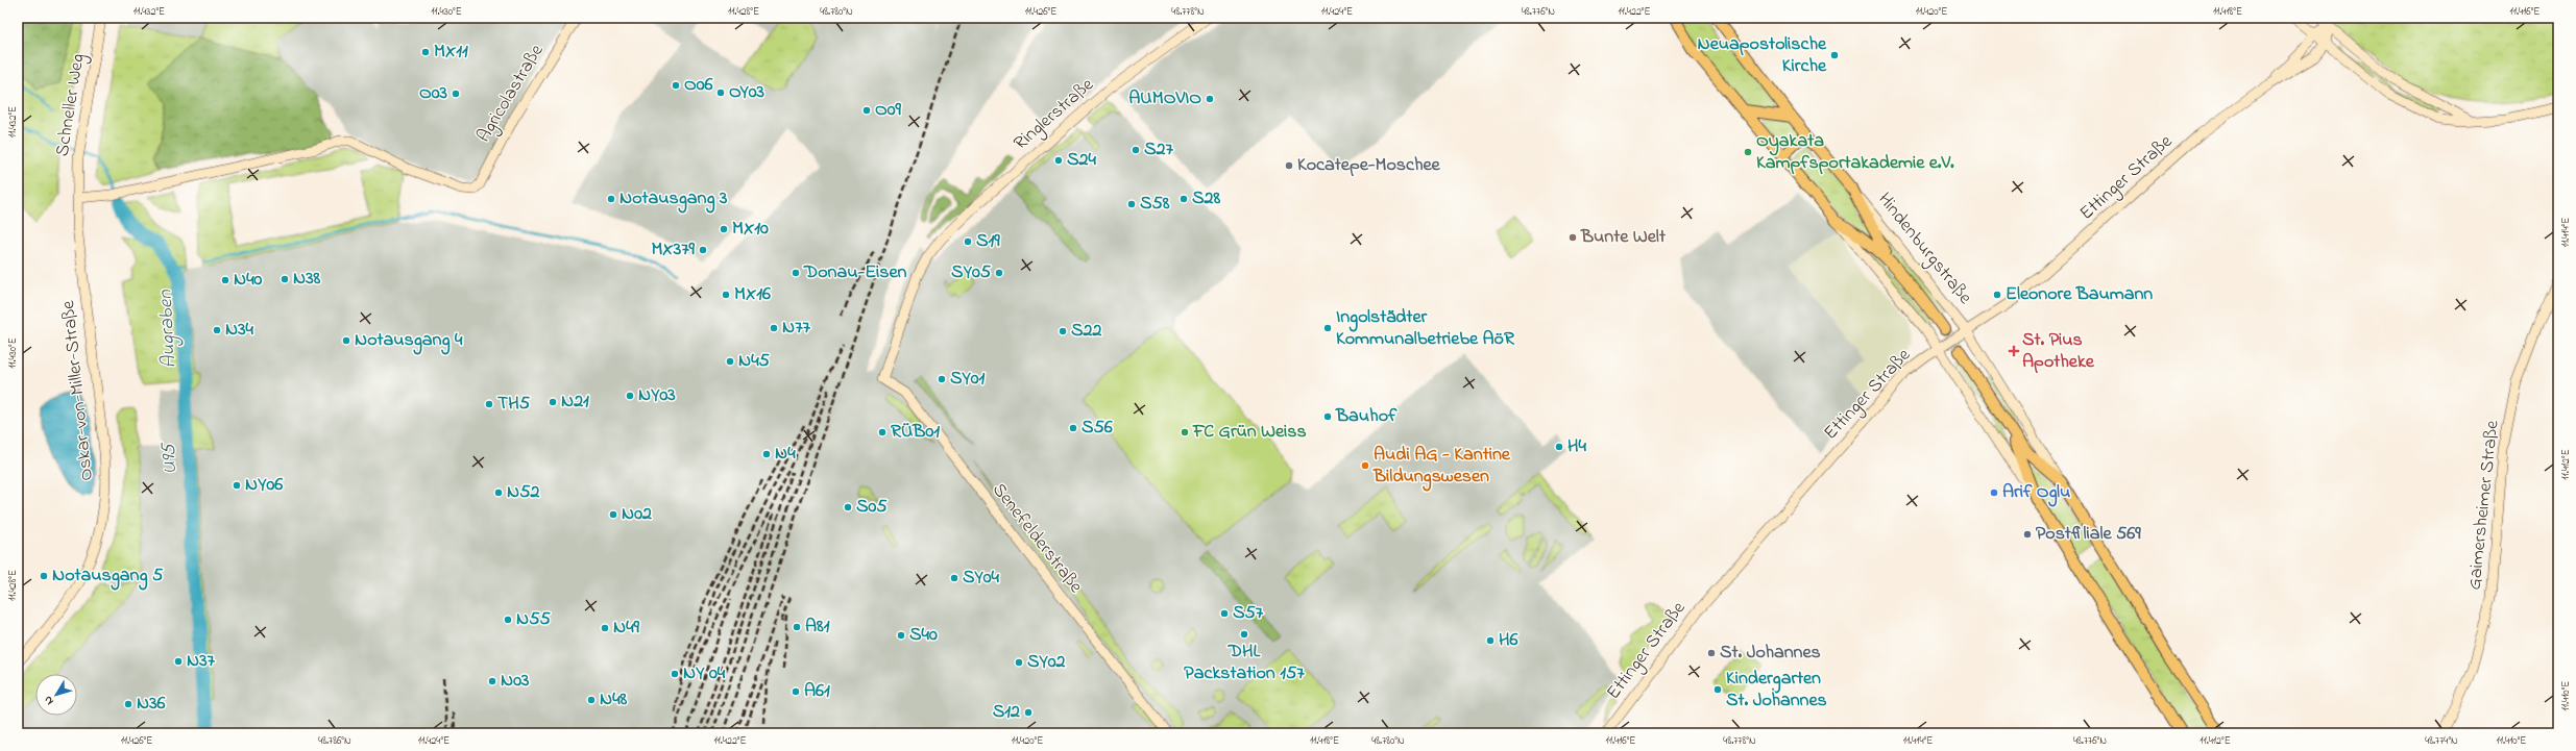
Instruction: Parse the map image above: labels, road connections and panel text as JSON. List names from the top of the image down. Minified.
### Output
{"streets":{"main road":["Agricolastraße","Schneller Weg","Ringlerstraße","Ettinger Straße","Hindenburgstraße","Oskar-von-Miller-Straße","Gaimersheimer Straße","Senefelderstraße"]},"crossings":[["Agricolastraße","Schneller Weg"],["Schneller Weg","Oskar-von-Miller-Straße"],["Ringlerstraße","Senefelderstraße"],["Ettinger Straße","Hindenburgstraße"]],"water":["Augraben","U95"],"places":{"other":["MX11","Neuapostolische Kirche","O06","OY03","O03","AUMOVIO","O09","S27","Oyakata Kampfsportakademie e.V.","S24","Kocatepe-Moschee","Notausgang 3","S28","S58","MX10","Bunte Welt","S19","MX379","Donau-Eisen","SY05","N38","N40","MX16","Eleonore Baumann","N77","Ingolstädter Kommunalbetriebe AöR","N34","S22","Notausgang 4","N45","SY01","NY03","N21","TH5","Bauhof","S56","RÜB01","FC Grün Weiss","H4","N4","Audi AG - Kantine Bildungswesen","NY06","N52","Arif Oglu","S05","N02","Postfiliale 569","Notausgang 5","SY04","S57","N55","A81","N49","DHL Packstation 157","S40","H6","St. Johannes","N37","SY02","NY 04","N03","Kindergarten St. Johannes","A61","N48","N36","S12"],"health":["St. Pius Apotheke"]},"north":"bottom left","coordinates":["11.432°E","11.430°E","11.428°E","48.780°N","11.426°E","48.778°N","11.424°E","48.776°N","11.422°E","11.420°E","11.418°E","11.416°E","11.414°E","11.412°E","11.410°E","48.786°N","48.774°N"]}
